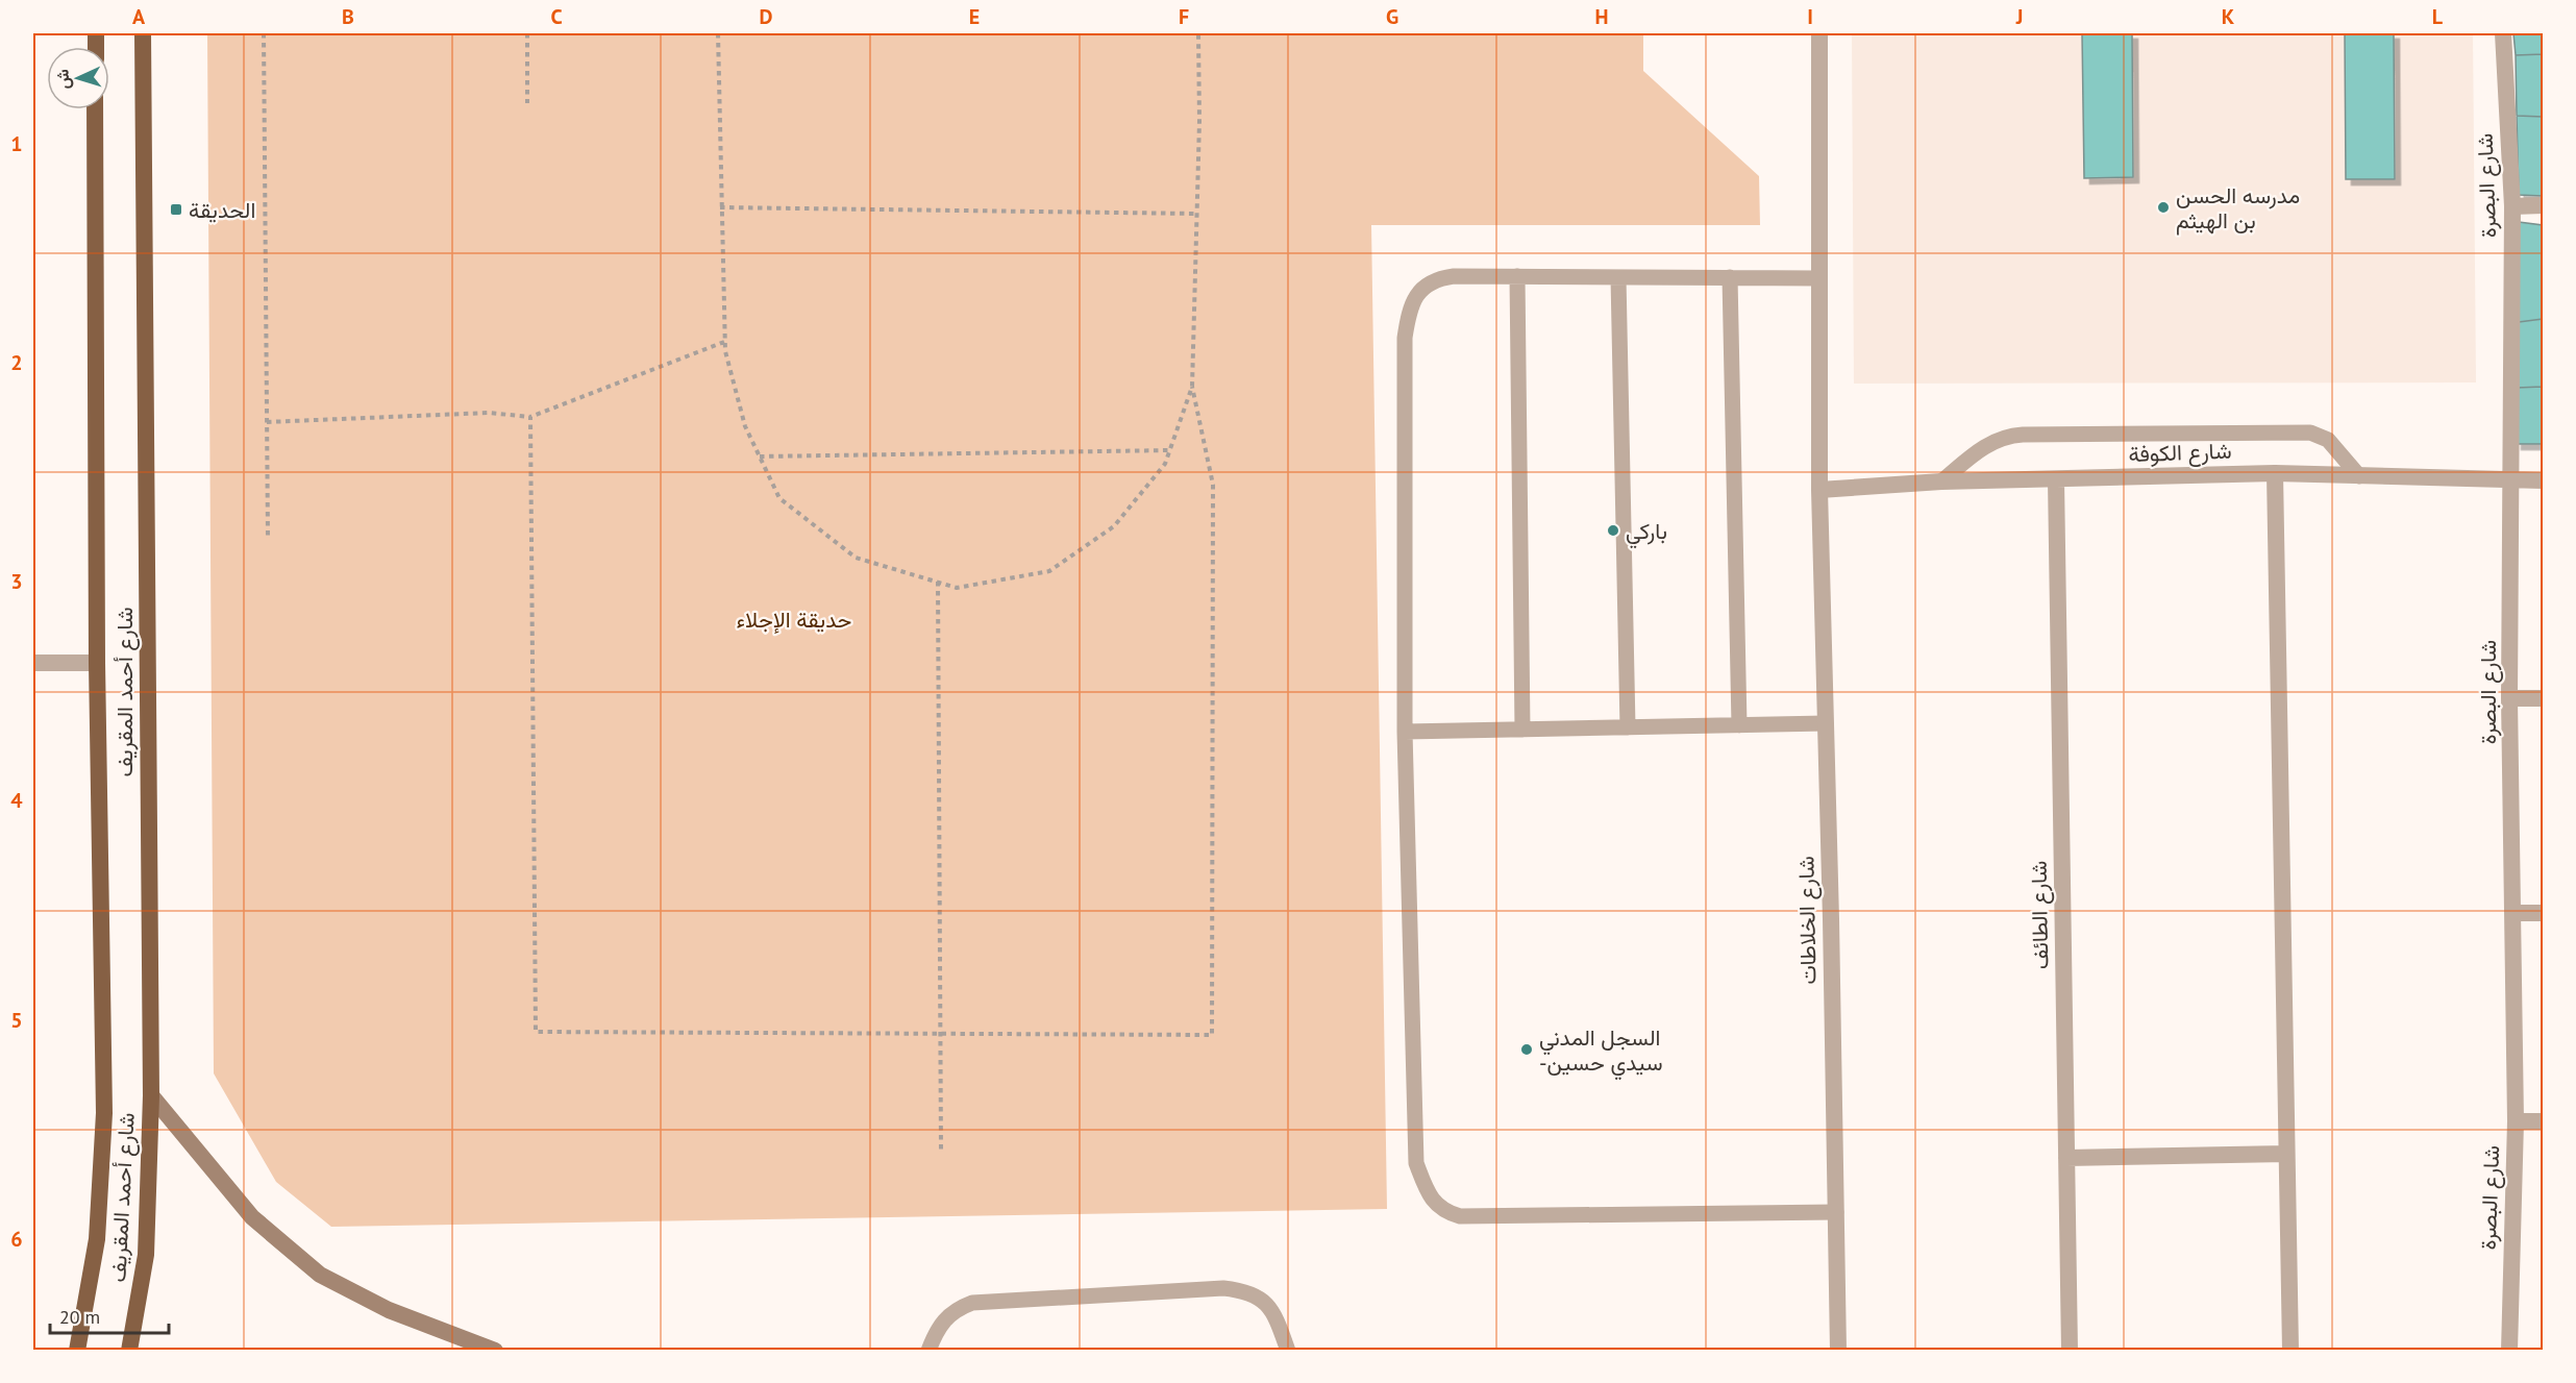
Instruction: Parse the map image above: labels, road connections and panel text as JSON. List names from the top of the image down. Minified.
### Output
{"streets":{"highway":["شارع أحمد المقريف"],"street":["شارع البصرة","شارع الكوفة","شارع الطائف","شارع الخلاطات"]},"crossings":[["شارع البصرة","شارع الكوفة"],["شارع الكوفة","شارع الطائف"],["شارع الكوفة","شارع الخلاطات"]],"parks":["حديقة الإجلاء"],"places":{"other":["مدرسه الحسن بن الهيثم","باركي","السجل المدني -سيدي حسين"],"transit":["الحديقة"]},"scale_bar":"20 m","north":"left","grid":{"columns":["A","B","C","D","E","F","G","H","I","J","K","L"],"rows":["1","2","3","4","5","6"]}}
